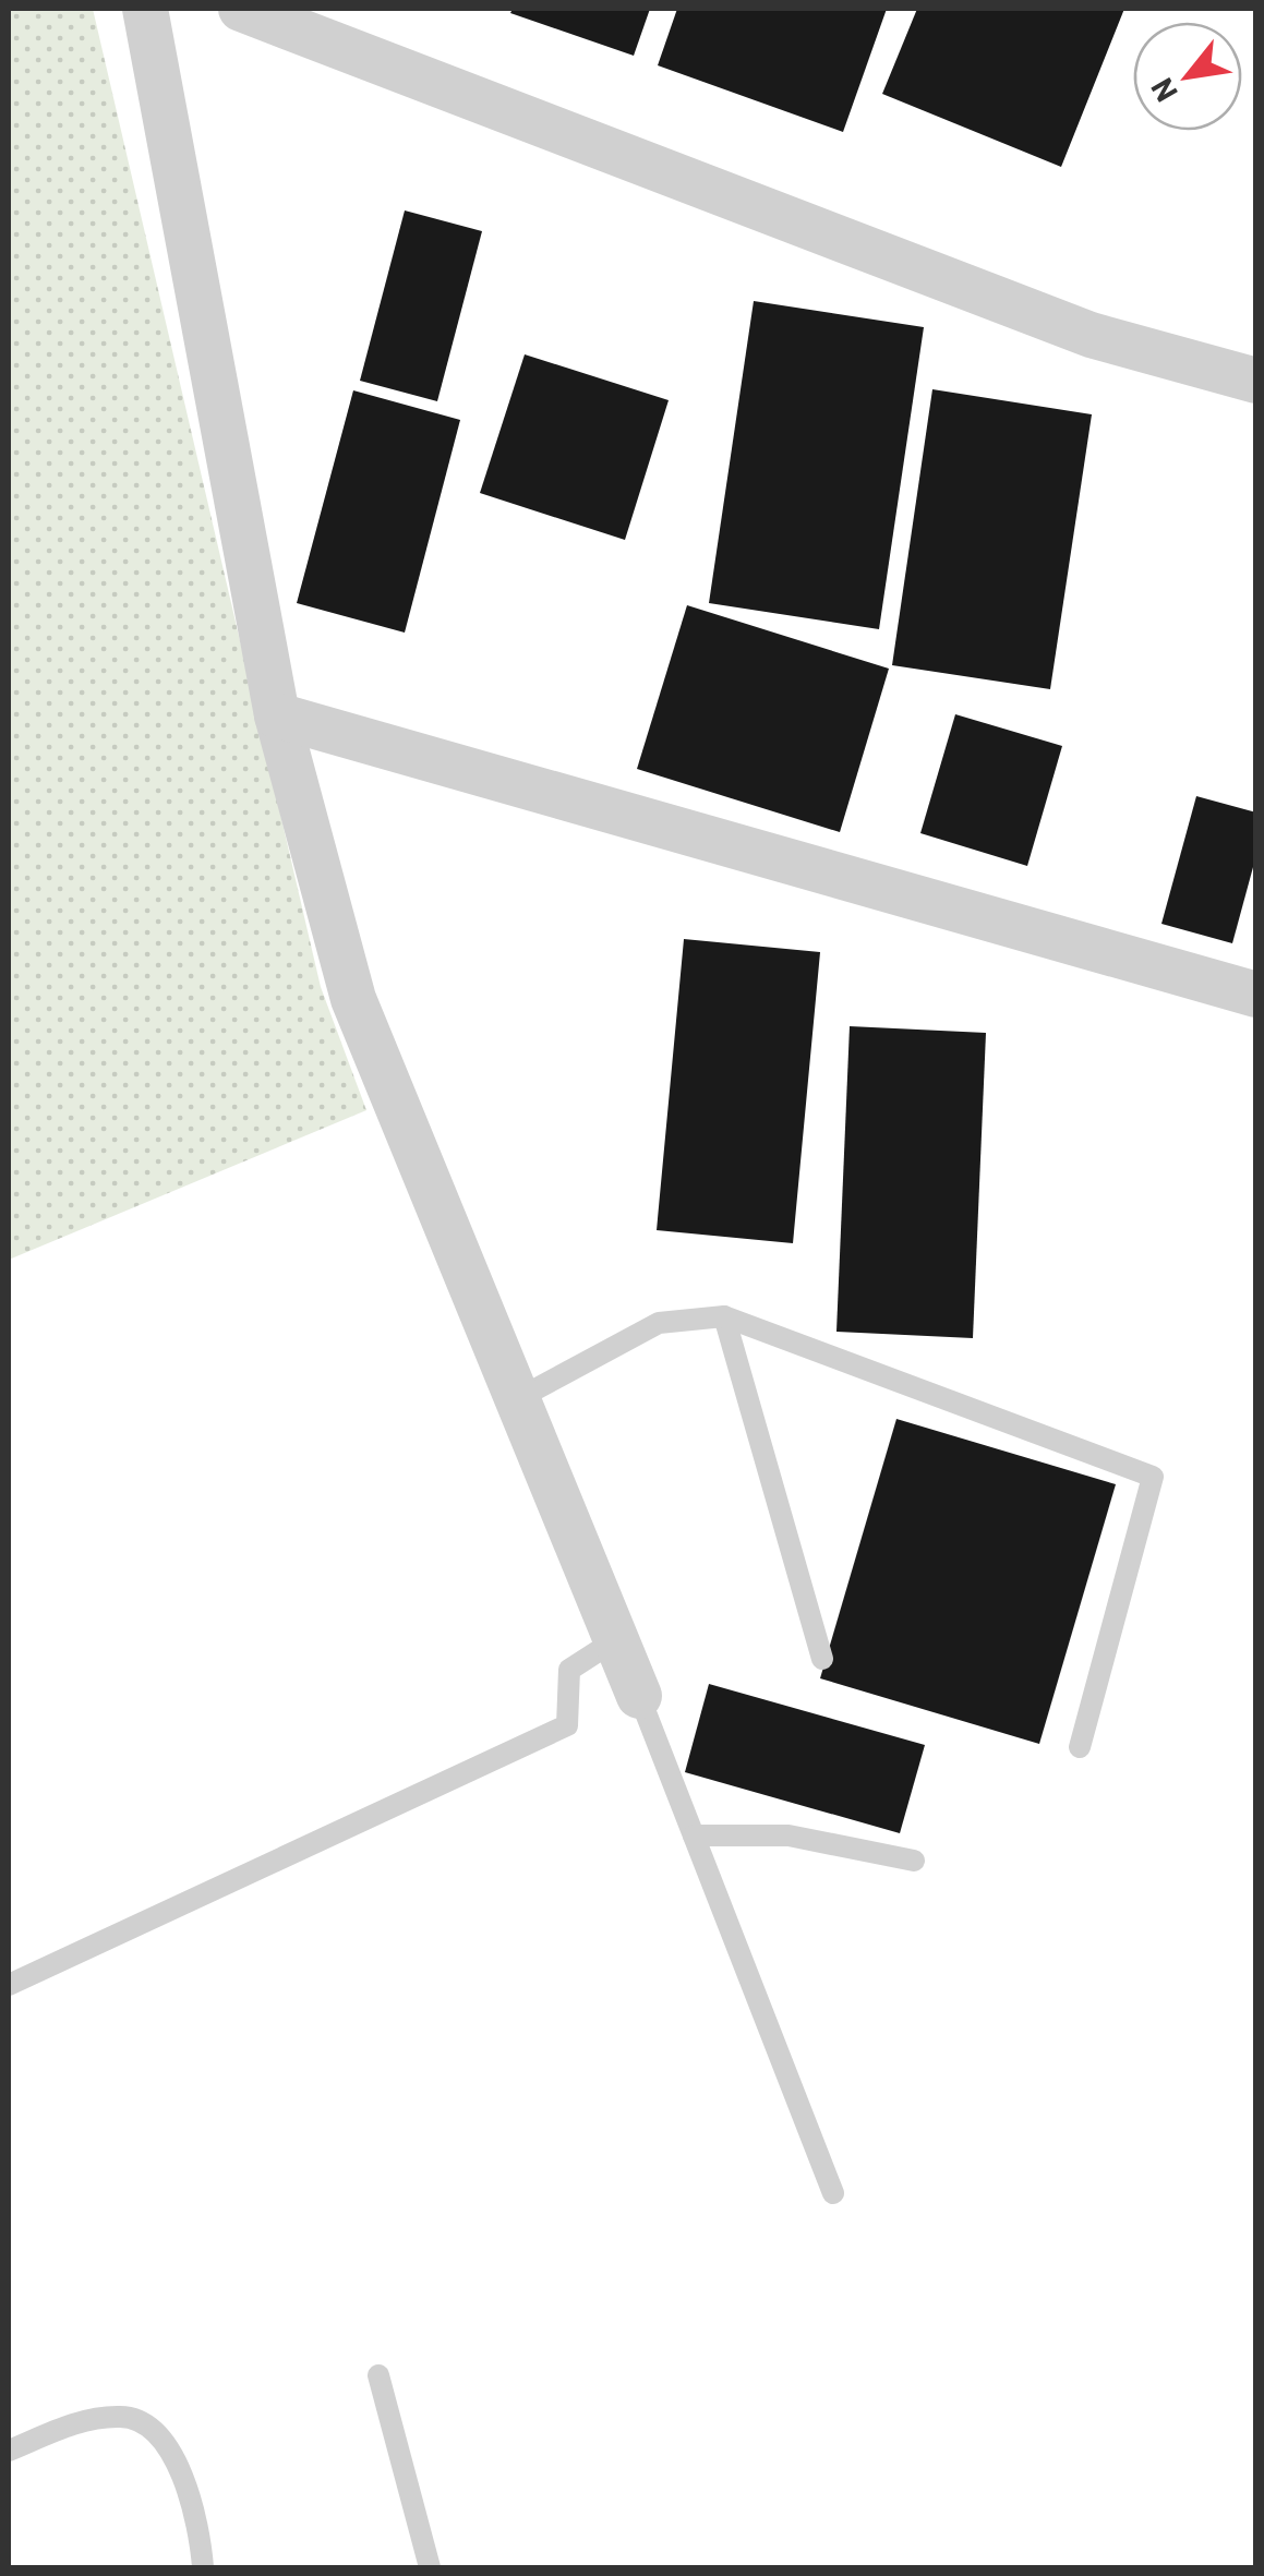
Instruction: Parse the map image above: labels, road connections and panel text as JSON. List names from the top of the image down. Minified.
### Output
{"north":"bottom left"}
